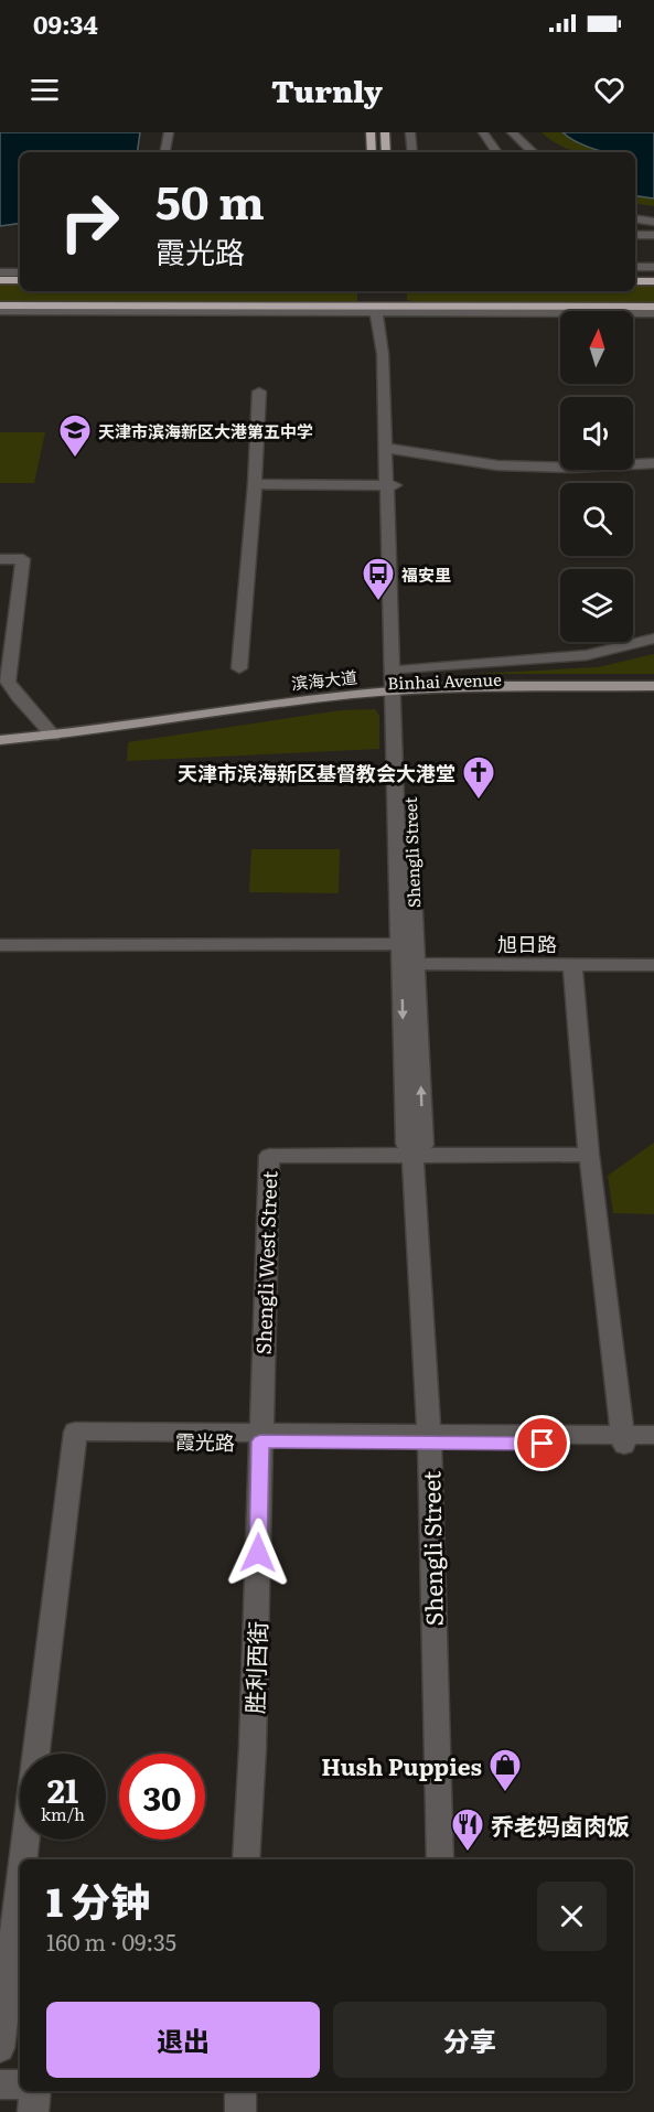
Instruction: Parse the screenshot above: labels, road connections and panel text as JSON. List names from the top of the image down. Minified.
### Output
{"streets":{"main road":["滨海大道","Binhai Avenue"],"street":["Shengli Street","旭日路","Shengli West Street","霞光路","胜利西街"]},"crossings":[["滨海大道","Binhai Avenue"],["滨海大道","Shengli Street"],["Binhai Avenue","Shengli Street"],["Shengli Street","旭日路"],["Shengli Street","Shengli West Street"],["Shengli Street","霞光路"],["Shengli West Street","霞光路"],["Shengli West Street","胜利西街"],["霞光路","胜利西街"]],"places":{"school or university":["天津市滨海新区大港第五中学"],"bus stop":["福安里"],"church":["天津市滨海新区基督教会大港堂"],"shop":["Hush Puppies"],"restaurant":["乔老妈卤肉饭"]},"north":"top","page":{"status":"09:34","header":"Turnly","turn":["50 m","霞光路"],"speed":"21 km/h","limit":"30","heading":["1 分钟","160 m · 09:35"],"buttons":["退出","分享"]}}
